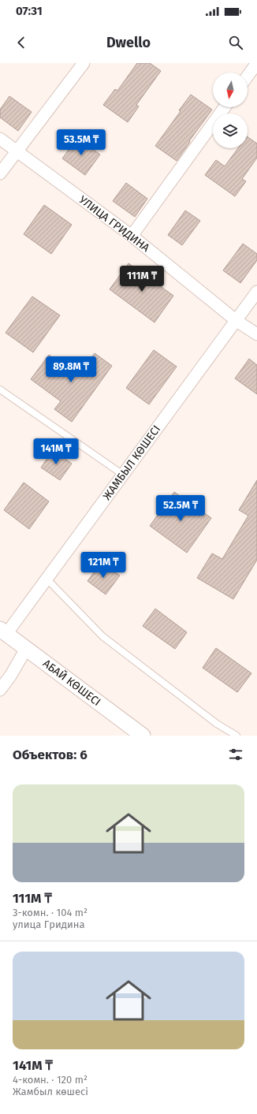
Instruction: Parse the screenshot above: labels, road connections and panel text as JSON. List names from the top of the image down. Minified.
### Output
{"streets":{"street":["УЛИЦА ГРИДИНА","ЖАМБЫЛ КӨШЕСІ","АБАЙ КӨШЕСІ"]},"crossings":[["УЛИЦА ГРИДИНА","ЖАМБЫЛ КӨШЕСІ"],["ЖАМБЫЛ КӨШЕСІ","АБАЙ КӨШЕСІ"]],"north":"bottom","page":{"status":"07:31","header":"Dwello","price":["53.5M ₸","111M ₸","89.8M ₸","141M ₸","52.5M ₸","121M ₸"],"heading":"Объектов: 6","list":[{"name":"111M ₸","note":"3-комн. · 104 m² · улица Гридина"},{"name":"141M ₸","note":"4-комн. · 120 m² · Жамбыл көшесі"}]}}
